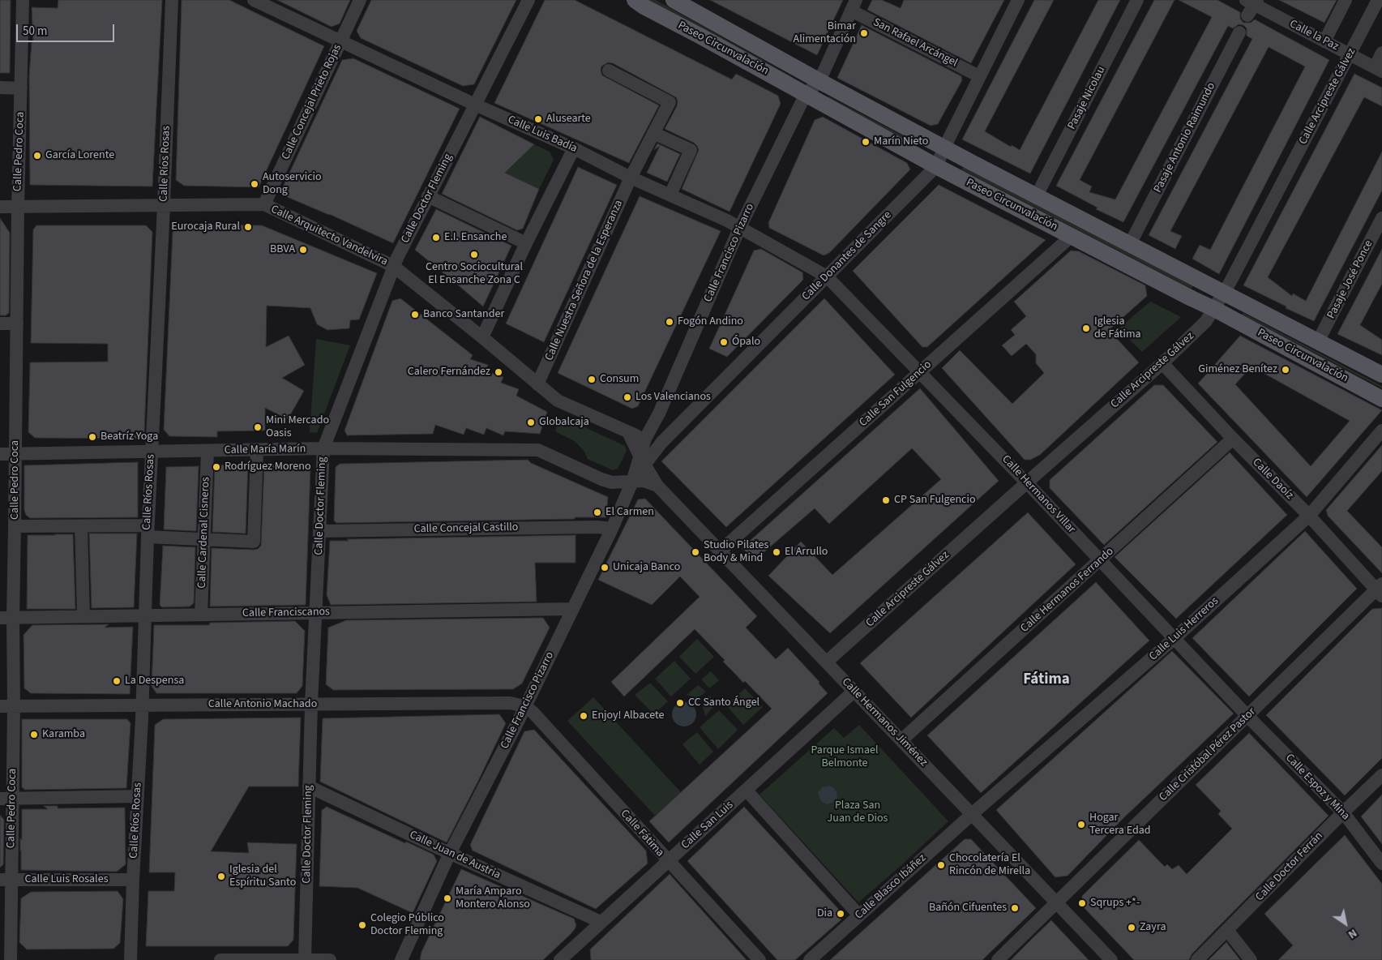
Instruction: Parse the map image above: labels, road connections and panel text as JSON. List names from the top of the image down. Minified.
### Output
{"streets":{"main road":["Paseo Circunvalación"],"street":["Calle la Paz","San Rafael Arcángel","Calle Arcipreste Gálvez","Pasaje Nicolau","Calle Concejal Prieto Rojas","Calle Luis Badía","Pasaje Antonio Raimundo","Calle Pedro Coca","Calle Ríos Rosas","Calle Doctor Fleming","Calle Arquitecto Vandelvira","Calle Francisco Pizarro","Calle Donantes de Sangre","Pasaje José Ponce","Calle Nuestra Señora de la Esperanza","Calle San Fulgencio","Calle María Marín","Calle Daoíz","Calle Hermanos Villar","Calle Concejal Castillo","Calle Cardenal Cisneros","Calle Hermanos Ferrando","Calle Franciscanos","Calle Luis Herreros","Calle Antonio Machado","Calle Hermanos Jiménez","Calle Cristóbal Pérez Pastor","Calle Espoz y Mina","Calle San Luis","Calle Fátima","Calle Juan de Austria","Calle Doctor Ferrán","Calle Luis Rosales","Calle Blasco Ibáñez"]},"crossings":[["Calle la Paz","Calle Arcipreste Gálvez"],["San Rafael Arcángel","Calle Donantes de Sangre"],["Paseo Circunvalación","Calle Arcipreste Gálvez"],["Paseo Circunvalación","Pasaje Nicolau"],["Paseo Circunvalación","Pasaje Antonio Raimundo"],["Paseo Circunvalación","Calle Francisco Pizarro"],["Paseo Circunvalación","Calle Donantes de Sangre"],["Paseo Circunvalación","Pasaje José Ponce"],["Paseo Circunvalación","Calle San Fulgencio"],["Calle Arcipreste Gálvez","Calle Daoíz"],["Calle Arcipreste Gálvez","Calle Hermanos Villar"],["Calle Arcipreste Gálvez","Calle Hermanos Jiménez"],["Calle Concejal Prieto Rojas","Calle Luis Badía"],["Calle Concejal Prieto Rojas","Calle Arquitecto Vandelvira"],["Calle Luis Badía","Calle Doctor Fleming"],["Calle Luis Badía","Calle Francisco Pizarro"],["Calle Luis Badía","Calle Donantes de Sangre"],["Calle Luis Badía","Calle Nuestra Señora de la Esperanza"],["Calle Luis Badía","Calle Hermanos Villar"],["Calle Pedro Coca","Calle Arquitecto Vandelvira"],["Calle Pedro Coca","Calle María Marín"],["Calle Pedro Coca","Calle Franciscanos"],["Calle Pedro Coca","Calle Antonio Machado"],["Calle Pedro Coca","Calle Luis Rosales"],["Calle Ríos Rosas","Calle Arquitecto Vandelvira"],["Calle Ríos Rosas","Calle María Marín"],["Calle Ríos Rosas","Calle Franciscanos"],["Calle Ríos Rosas","Calle Antonio Machado"],["Calle Ríos Rosas","Calle Luis Rosales"],["Calle Doctor Fleming","Calle Arquitecto Vandelvira"],["Calle Doctor Fleming","Calle María Marín"],["Calle Doctor Fleming","Calle Concejal Castillo"],["Calle Doctor Fleming","Calle Franciscanos"],["Calle Doctor Fleming","Calle Antonio Machado"],["Calle Doctor Fleming","Calle Juan de Austria"],["Calle Arquitecto Vandelvira","Calle Nuestra Señora de la Esperanza"],["Calle Arquitecto Vandelvira","Calle Hermanos Jiménez"],["Calle Francisco Pizarro","Calle Donantes de Sangre"],["Calle Francisco Pizarro","Calle María Marín"],["Calle Francisco Pizarro","Calle Concejal Castillo"],["Calle Francisco Pizarro","Calle Franciscanos"],["Calle Francisco Pizarro","Calle Antonio Machado"],["Calle Francisco Pizarro","Calle Hermanos Jiménez"],["Calle Francisco Pizarro","Calle Fátima"],["Calle Francisco Pizarro","Calle Juan de Austria"],["Calle Donantes de Sangre","Calle Hermanos Villar"],["Calle Donantes de Sangre","Calle Hermanos Jiménez"],["Calle San Fulgencio","Calle Hermanos Villar"],["Calle San Fulgencio","Calle Hermanos Jiménez"],["Calle María Marín","Calle Cardenal Cisneros"],["Calle Daoíz","Calle Hermanos Ferrando"],["Calle Daoíz","Calle Luis Herreros"],["Calle Daoíz","Calle Cristóbal Pérez Pastor"],["Calle Hermanos Villar","Calle Hermanos Ferrando"],["Calle Hermanos Villar","Calle Luis Herreros"],["Calle Hermanos Villar","Calle Cristóbal Pérez Pastor"],["Calle Hermanos Villar","Calle Espoz y Mina"],["Calle Cardenal Cisneros","Calle Franciscanos"],["Calle Hermanos Ferrando","Calle Hermanos Jiménez"],["Calle Luis Herreros","Calle Hermanos Jiménez"],["Calle Luis Herreros","Calle Blasco Ibáñez"],["Calle Antonio Machado","Calle Fátima"],["Calle Hermanos Jiménez","Calle Cristóbal Pérez Pastor"],["Calle Hermanos Jiménez","Calle San Luis"],["Calle Hermanos Jiménez","Calle Blasco Ibáñez"],["Calle Cristóbal Pérez Pastor","Calle Espoz y Mina"],["Calle Espoz y Mina","Calle Doctor Ferrán"],["Calle San Luis","Calle Fátima"],["Calle San Luis","Calle Juan de Austria"]],"districts":["Fátima"],"parks":["Parque Ismael Belmonte","Plaza San Juan de Dios"],"places":["Bimar Alimentación","Alusearte","Marín Nieto","García Lorente","Autoservicio Dong","Eurocaja Rural","E.I. Ensanche","BBVA","Centro Sociocultural El Ensanche Zona C","Banco Santander","Fogón Andino","Iglesia de Fátima","Ópalo","Giménez Benítez","Calero Fernández","Consum","Los Valencianos","Globalcaja","Mini Mercado Oasis","Beatríz Yoga","Rodríguez Moreno","CP San Fulgencio","El Carmen","Studio Pilates Body & Mind","El Arrullo","Unicaja Banco","La Despensa","CC Santo Ángel","Enjoy! Albacete","Karamba","Hogar Tercera Edad","Chocolatería El Rincón de Mirella","Iglesia del Espíritu Santo","María Amparo Montero Alonso","Sqrups +*-","Bañón Cifuentes","Dia","Colegio Público Doctor Fleming","Zayra"],"scale_bar":"50 m","north":"bottom right"}
